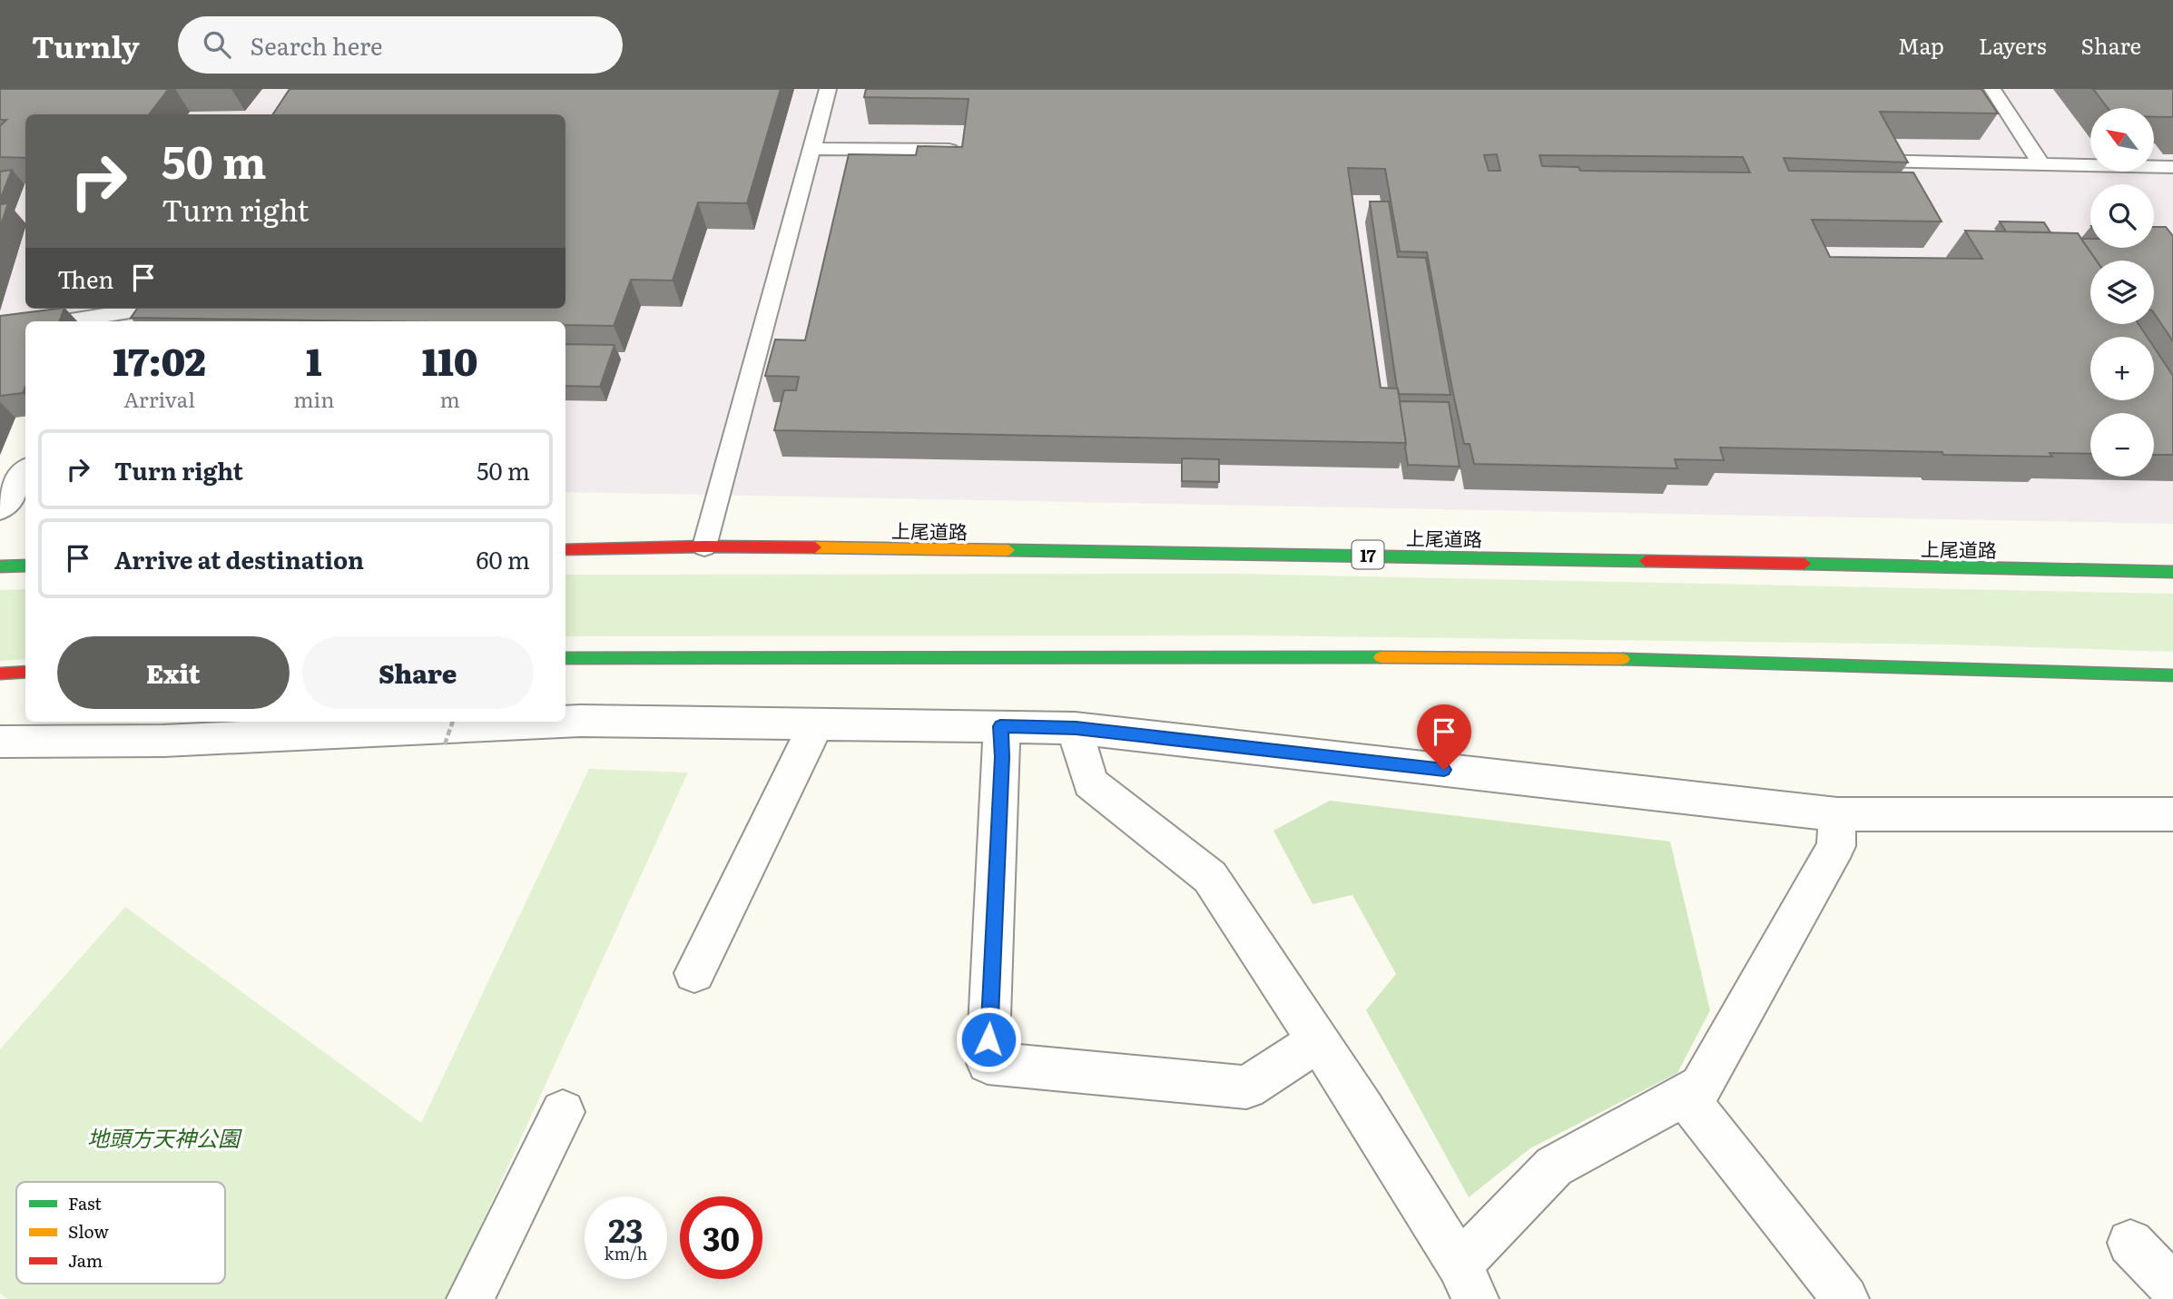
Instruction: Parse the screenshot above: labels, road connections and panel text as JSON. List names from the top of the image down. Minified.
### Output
{"streets":{"highway":["上尾道路","17"]},"parks":["地頭方天神公園"],"legend":["Fast","Slow","Jam"],"north":"top left","page":{"header":"Turnly","search":"Search here","nav":["Map","Layers","Share"],"map_buttons":["+","−"],"turn":["50 m","Turn right"],"then":"Then","eta":["17:02","Arrival","1","min","110","m"],"list":[{"name":"Turn right","value":"50 m"},{"name":"Arrive at destination","value":"60 m"}],"buttons":["Exit","Share"],"speed":"23 km/h","limit":"30"}}
